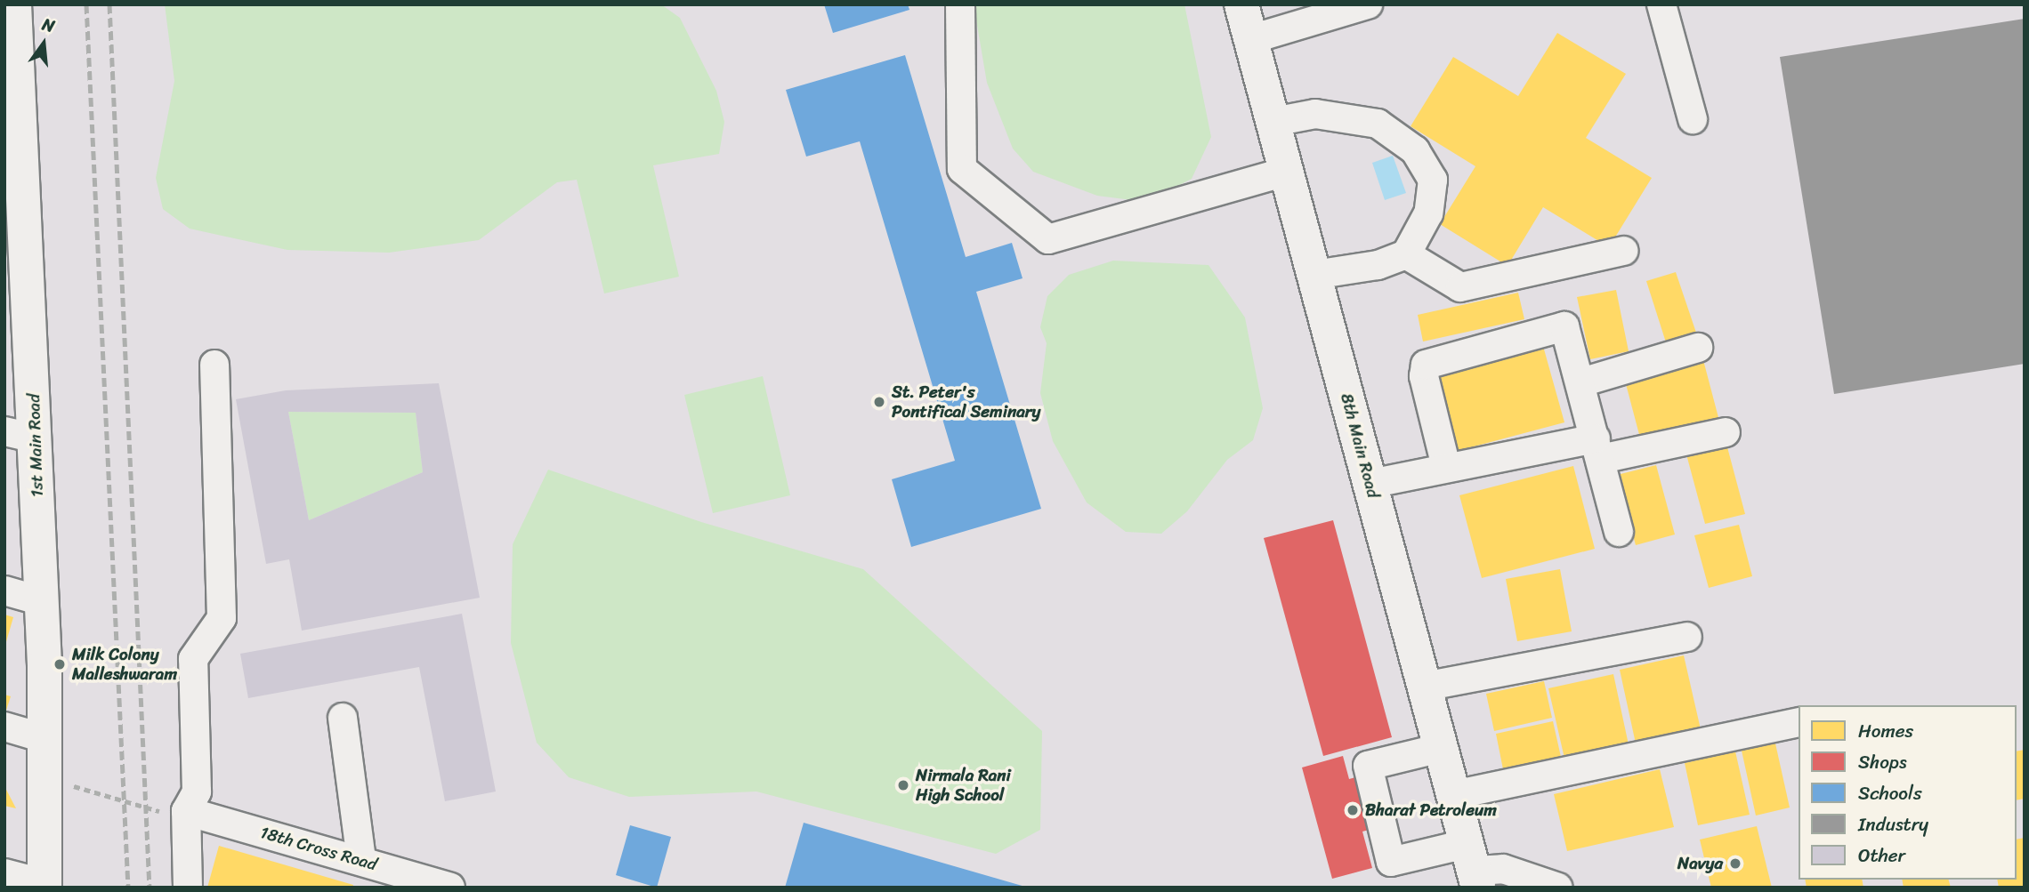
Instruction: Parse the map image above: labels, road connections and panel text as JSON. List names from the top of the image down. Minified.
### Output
{"streets":{"main road":["1st Main Road","8th Main Road"],"street":["18th Cross Road"]},"places":["St. Peter's Pontifical Seminary","Milk Colony Malleshwaram","Nirmala Rani High School","Bharat Petroleum","Navya"],"legend":["Homes","Shops","Schools","Industry","Other"],"north":"top"}
